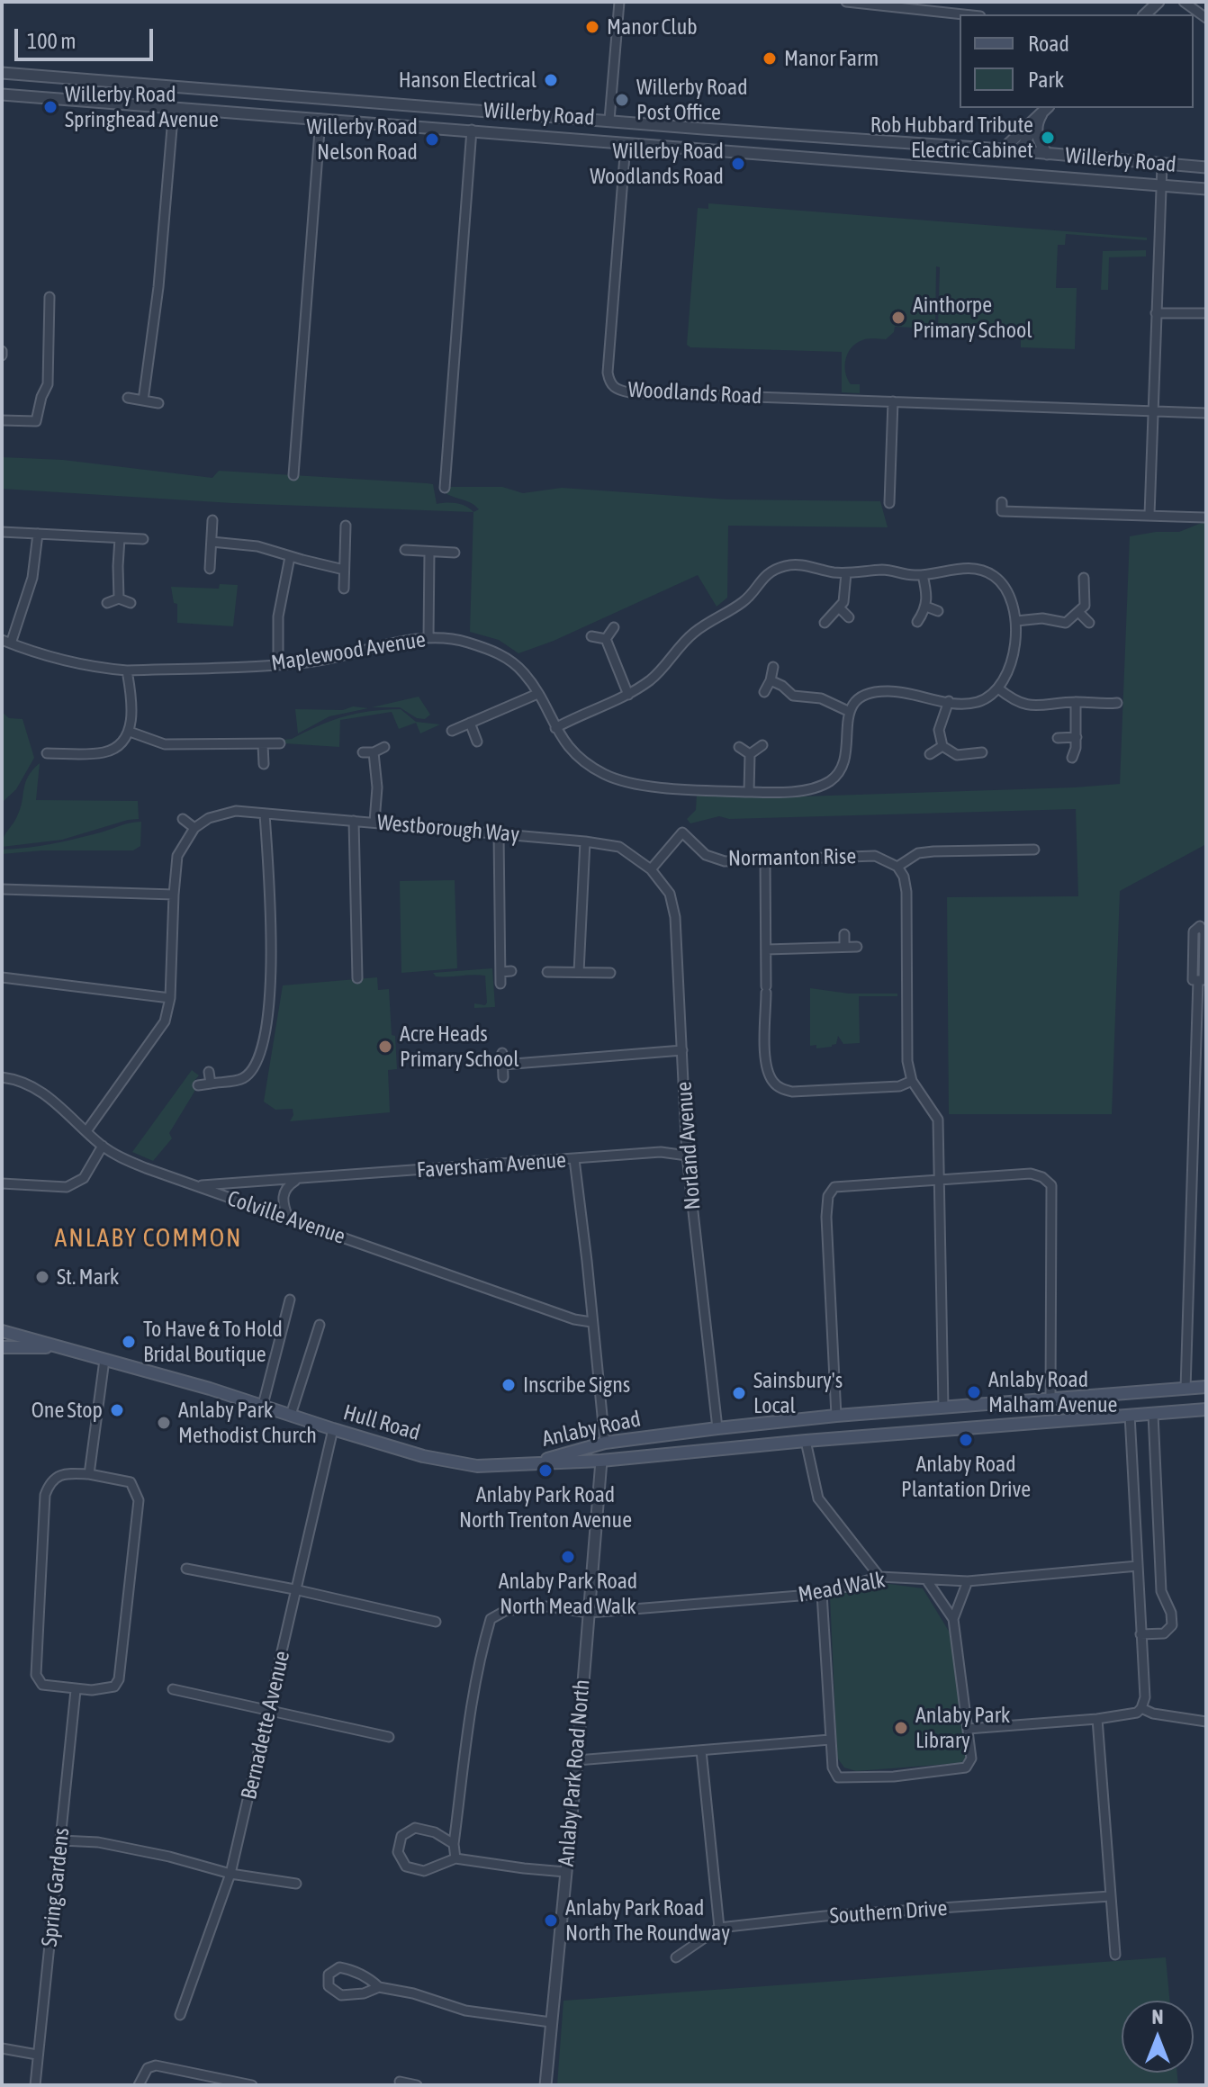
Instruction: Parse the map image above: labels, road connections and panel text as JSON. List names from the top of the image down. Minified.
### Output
{"streets":{"main road":["Hull Road","Anlaby Road"],"street":["Willerby Road","Woodlands Road","Maplewood Avenue","Westborough Way","Normanton Rise","Norland Avenue","Faversham Avenue","Colville Avenue","Mead Walk","Bernadette Avenue","Anlaby Park Road North","Spring Gardens","Southern Drive"]},"crossings":[["Willerby Road","Woodlands Road"],["Westborough Way","Normanton Rise"],["Westborough Way","Norland Avenue"],["Normanton Rise","Norland Avenue"],["Norland Avenue","Faversham Avenue"],["Norland Avenue","Anlaby Road"],["Faversham Avenue","Colville Avenue"],["Hull Road","Anlaby Road"],["Hull Road","Bernadette Avenue"],["Anlaby Road","Anlaby Park Road North"],["Mead Walk","Anlaby Park Road North"]],"districts":["ANLABY COMMON"],"places":["Manor Club","Manor Farm","Hanson Electrical","Willerby Road Post Office","Willerby Road Springhead Avenue","Rob Hubbard Tribute Electric Cabinet","Willerby Road Nelson Road","Willerby Road Woodlands Road","Ainthorpe Primary School","Acre Heads Primary School","St. Mark","To Have & To Hold Bridal Boutique","Inscribe Signs","Anlaby Road Malham Avenue","Sainsbury's Local","One Stop","Anlaby Park Methodist Church","Anlaby Road Plantation Drive","Anlaby Park Road North Trenton Avenue","Anlaby Park Road North Mead Walk","Anlaby Park Library","Anlaby Park Road North The Roundway"],"legend":["Road","Park"],"scale_bar":"100 m","north":"top"}
